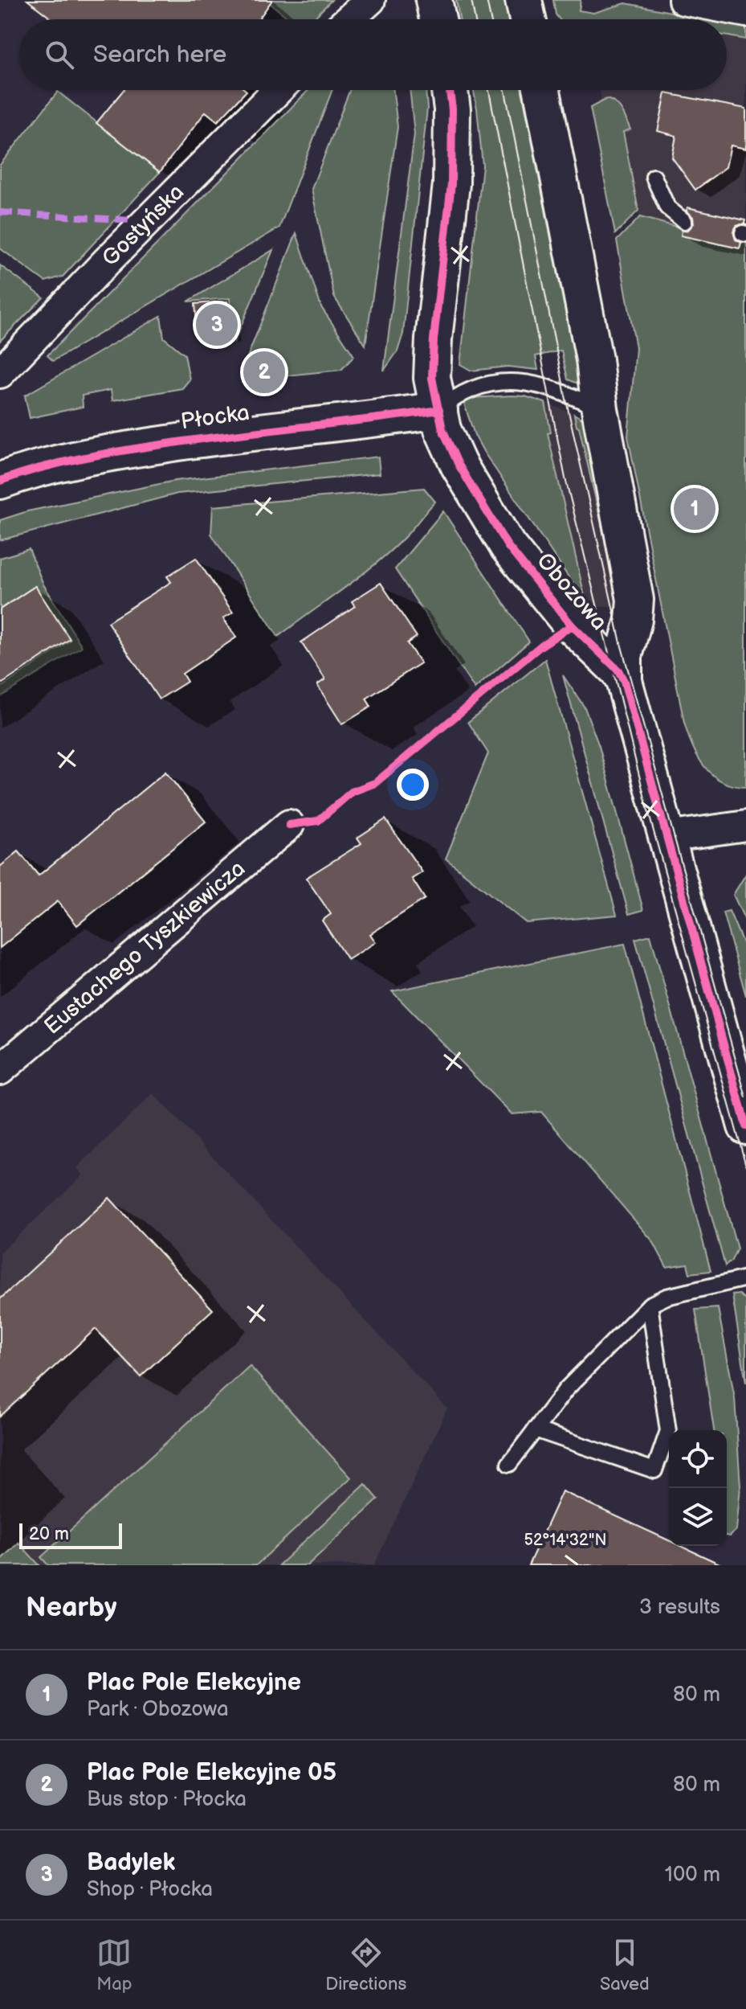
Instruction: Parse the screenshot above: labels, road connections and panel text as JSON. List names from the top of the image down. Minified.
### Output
{"streets":{"street":["Gostyńska","Płocka","Obozowa","Eustachego Tyszkiewicza"]},"crossings":[["Płocka","Obozowa"]],"scale_bar":"20 m","page":{"search":"Search here","pins":["3","2","1"],"scale":"20 m","heading":["Nearby","3 results"],"list":[{"mark":"1","name":"Plac Pole Elekcyjne","note":"Park · Obozowa","value":"80 m"},{"mark":"2","name":"Plac Pole Elekcyjne 05","note":"Bus stop · Płocka","value":"80 m"},{"mark":"3","name":"Badylek","note":"Shop · Płocka","value":"100 m"}],"nav":["Map","Directions","Saved"]},"coordinates":["52°14'32\"N"]}
